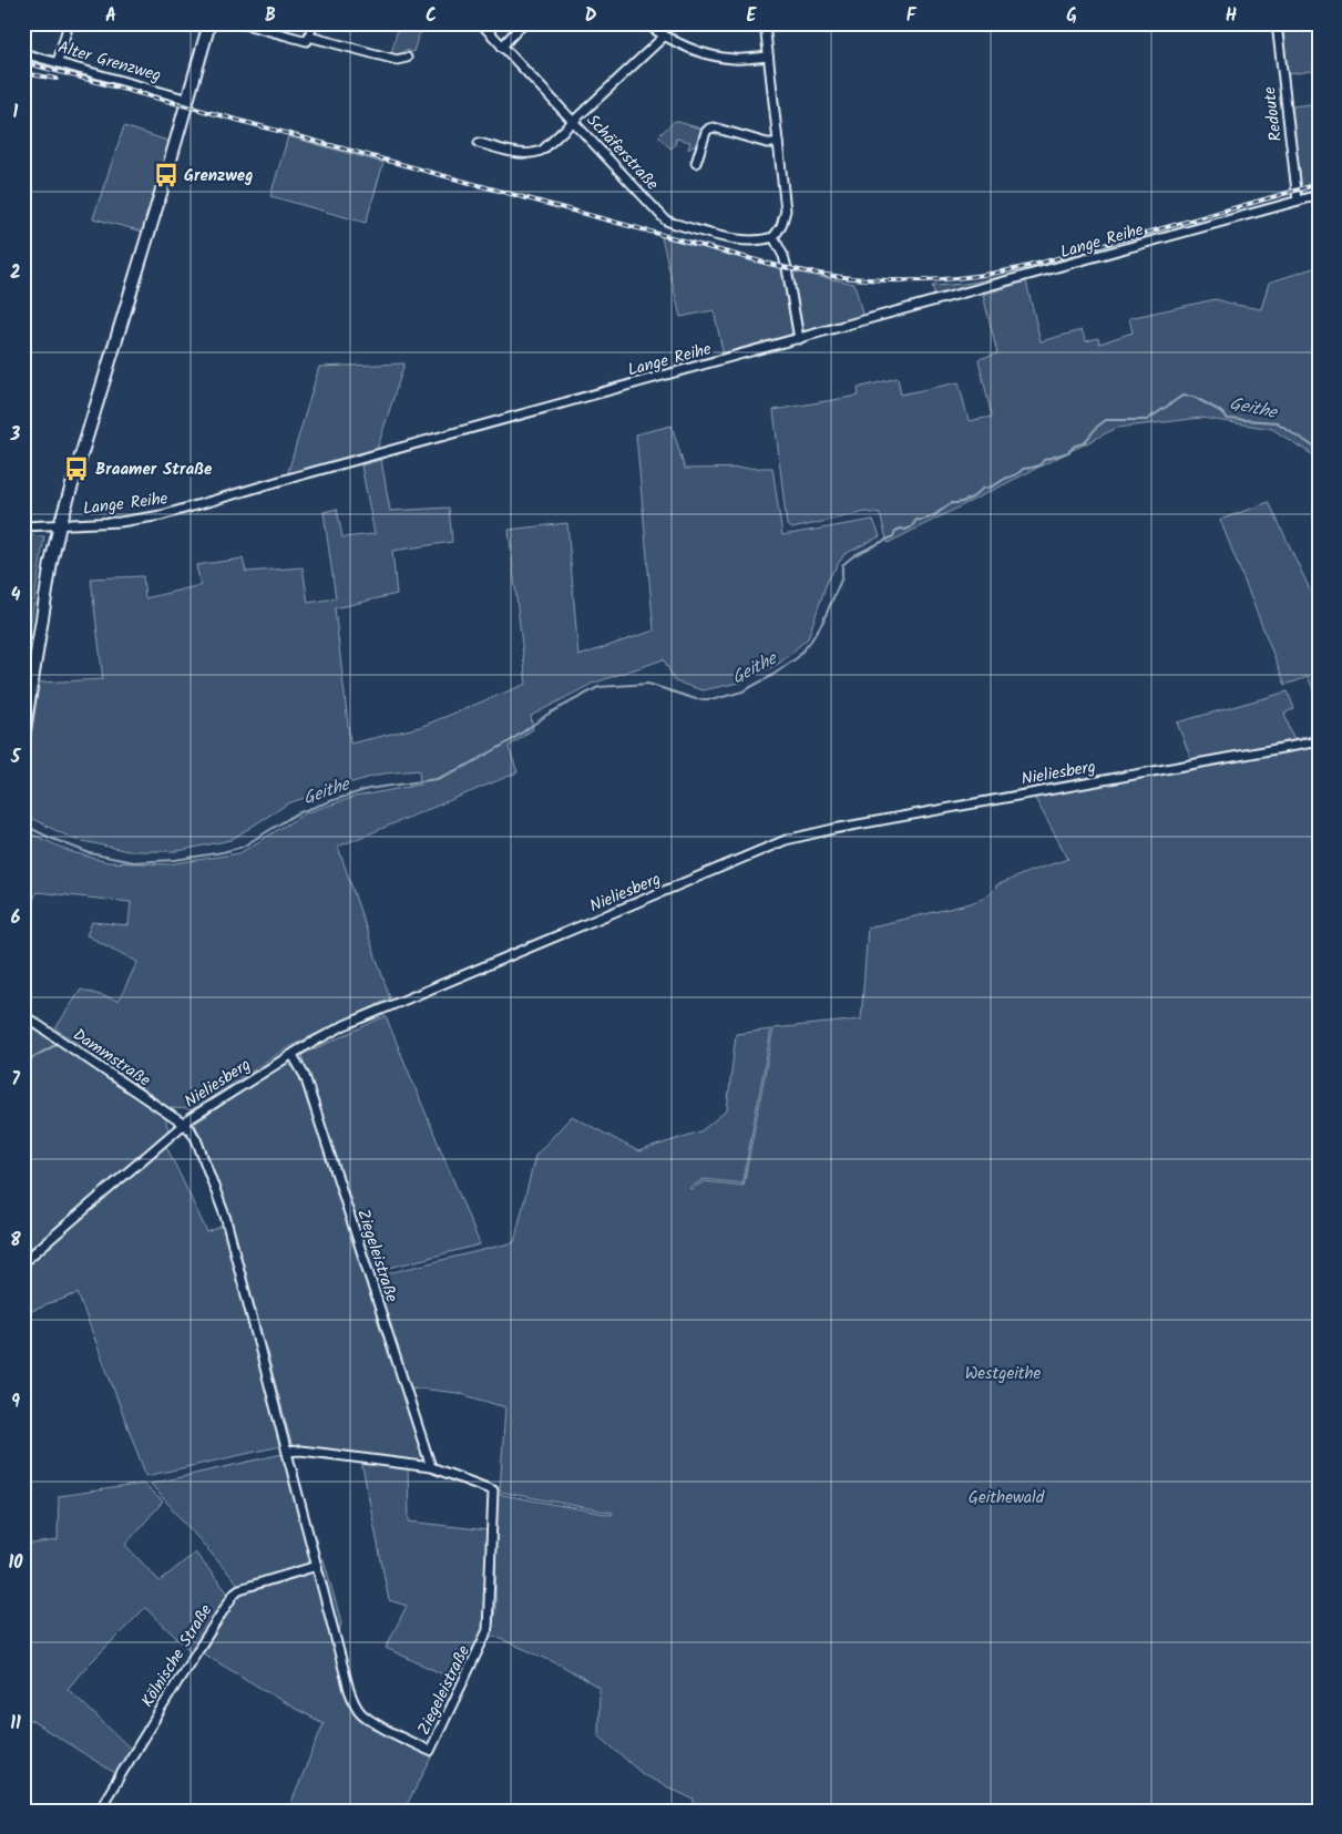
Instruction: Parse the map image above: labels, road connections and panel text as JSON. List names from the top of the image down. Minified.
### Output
{"streets":{"street":["Alter Grenzweg","Redoute","Schäferstraße","Lange Reihe","Nieliesberg","Dammstraße","Ziegeleistraße","Kölnische Straße"]},"crossings":[["Redoute","Lange Reihe"],["Nieliesberg","Dammstraße"],["Nieliesberg","Ziegeleistraße"],["Dammstraße","Ziegeleistraße"],["Ziegeleistraße","Kölnische Straße"]],"water":["Geithe"],"parks":["Westgeithe","Geithewald"],"places":{"bus stop":["Grenzweg","Braamer Straße"]},"grid":{"columns":["A","B","C","D","E","F","G","H"],"rows":["1","2","3","4","5","6","7","8","9","10","11"]}}
